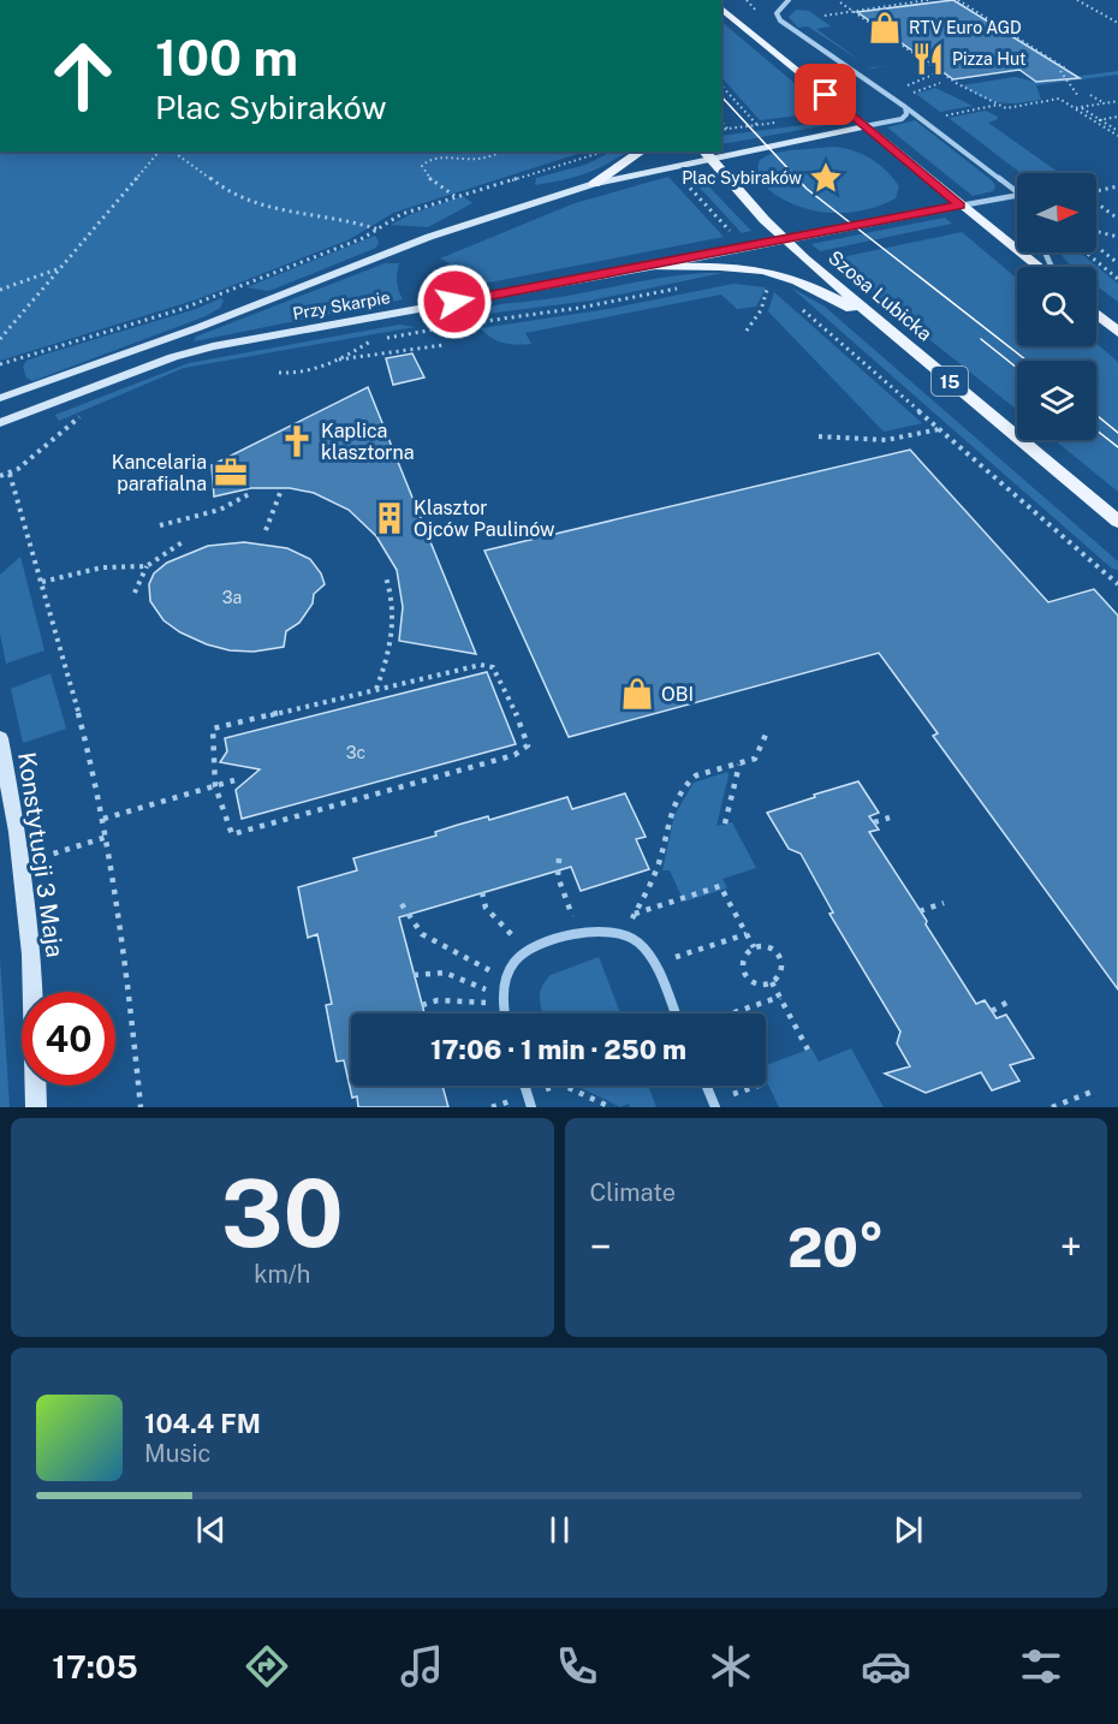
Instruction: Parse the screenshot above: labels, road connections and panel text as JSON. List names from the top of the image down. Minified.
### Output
{"streets":{"main road":["Szosa Lubicka","15"],"street":["Przy Skarpie","Konstytucji 3 Maja"]},"crossings":[["Szosa Lubicka","Przy Skarpie"],["Szosa Lubicka","15"],["Przy Skarpie","15"]],"places":{"shop":["RTV Euro AGD","OBI"],"restaurant":["Pizza Hut"],"place":["Plac Sybiraków"],"church":["Kaplica klasztorna"],"office":["Kancelaria parafialna"],"building":["Klasztor Ojców Paulinów"]},"house_numbers":["3a","3c"],"north":"right","page":{"turn":["100 m","Plac Sybiraków"],"limit":"40","trip":"17:06 · 1 min · 250 m","tile":[["30","km/h"],"Climate"],"heat":["−","20°","+"],"song":["104.4 FM","Music"],"tabs":"17:05"}}
